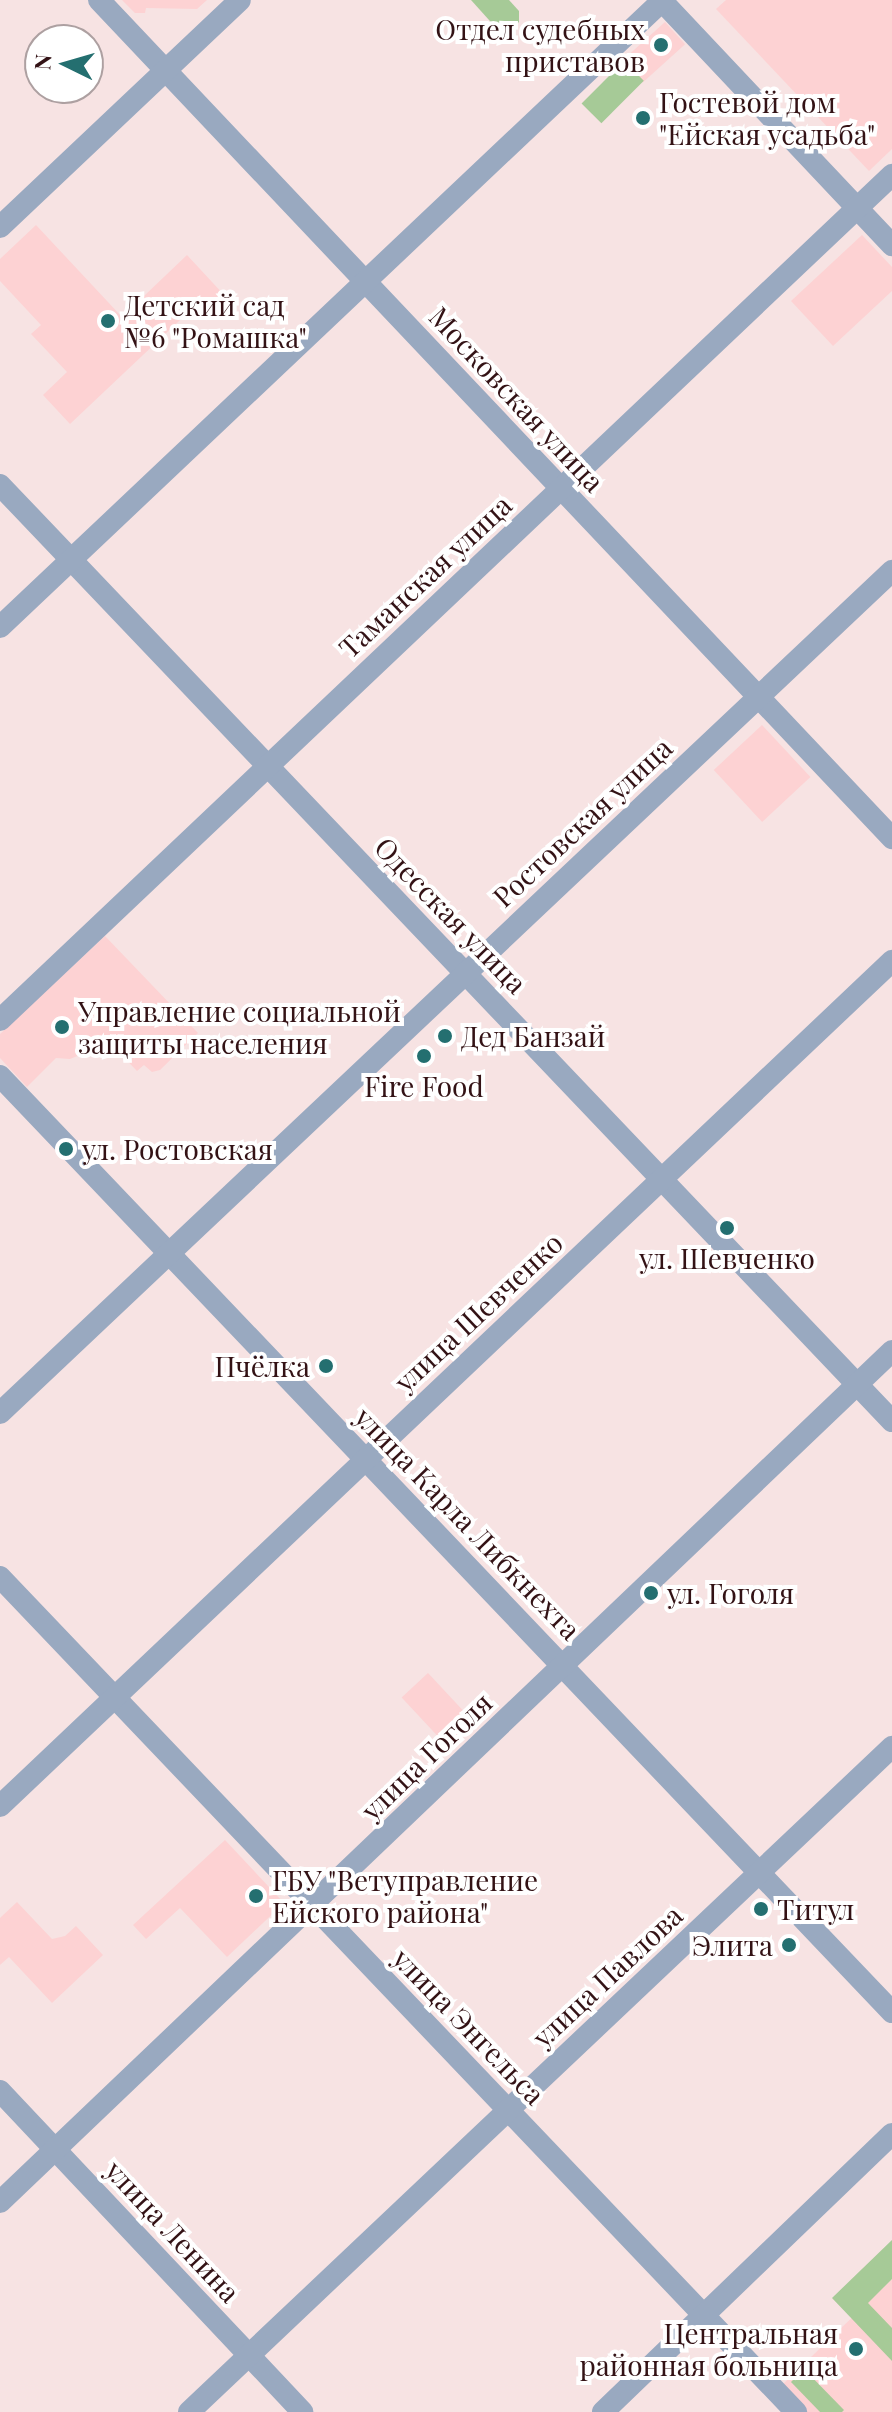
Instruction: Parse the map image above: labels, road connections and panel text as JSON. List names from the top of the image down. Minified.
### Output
{"streets":{"street":["Московская улица","Таманская улица","Ростовская улица","Одесская улица","улица Шевченко","улица Карла Либкнехта","улица Гоголя","улица Павлова","улица Энгельса","улица Ленина"]},"crossings":[["Московская улица","Таманская улица"],["Московская улица","Ростовская улица"],["Таманская улица","Одесская улица"],["Ростовская улица","Одесская улица"],["Ростовская улица","улица Карла Либкнехта"],["Одесская улица","улица Шевченко"],["Одесская улица","улица Гоголя"],["улица Шевченко","улица Карла Либкнехта"],["улица Шевченко","улица Энгельса"],["улица Карла Либкнехта","улица Гоголя"],["улица Карла Либкнехта","улица Павлова"],["улица Гоголя","улица Энгельса"],["улица Гоголя","улица Ленина"],["улица Павлова","улица Энгельса"],["улица Павлова","улица Ленина"]],"places":["Отдел судебных приставов","Гостевой дом \"Ейская усадьба\"","Детский сад №6 \"Ромашка\"","Управление социальной защиты населения","Дед Банзай","Fire Food","ул. Ростовская","ул. Шевченко","Пчёлка","ул. Гоголя","ГБУ \"Ветуправление Ейского района\"","Титул","Элита","Центральная районная больница"],"north":"left"}
